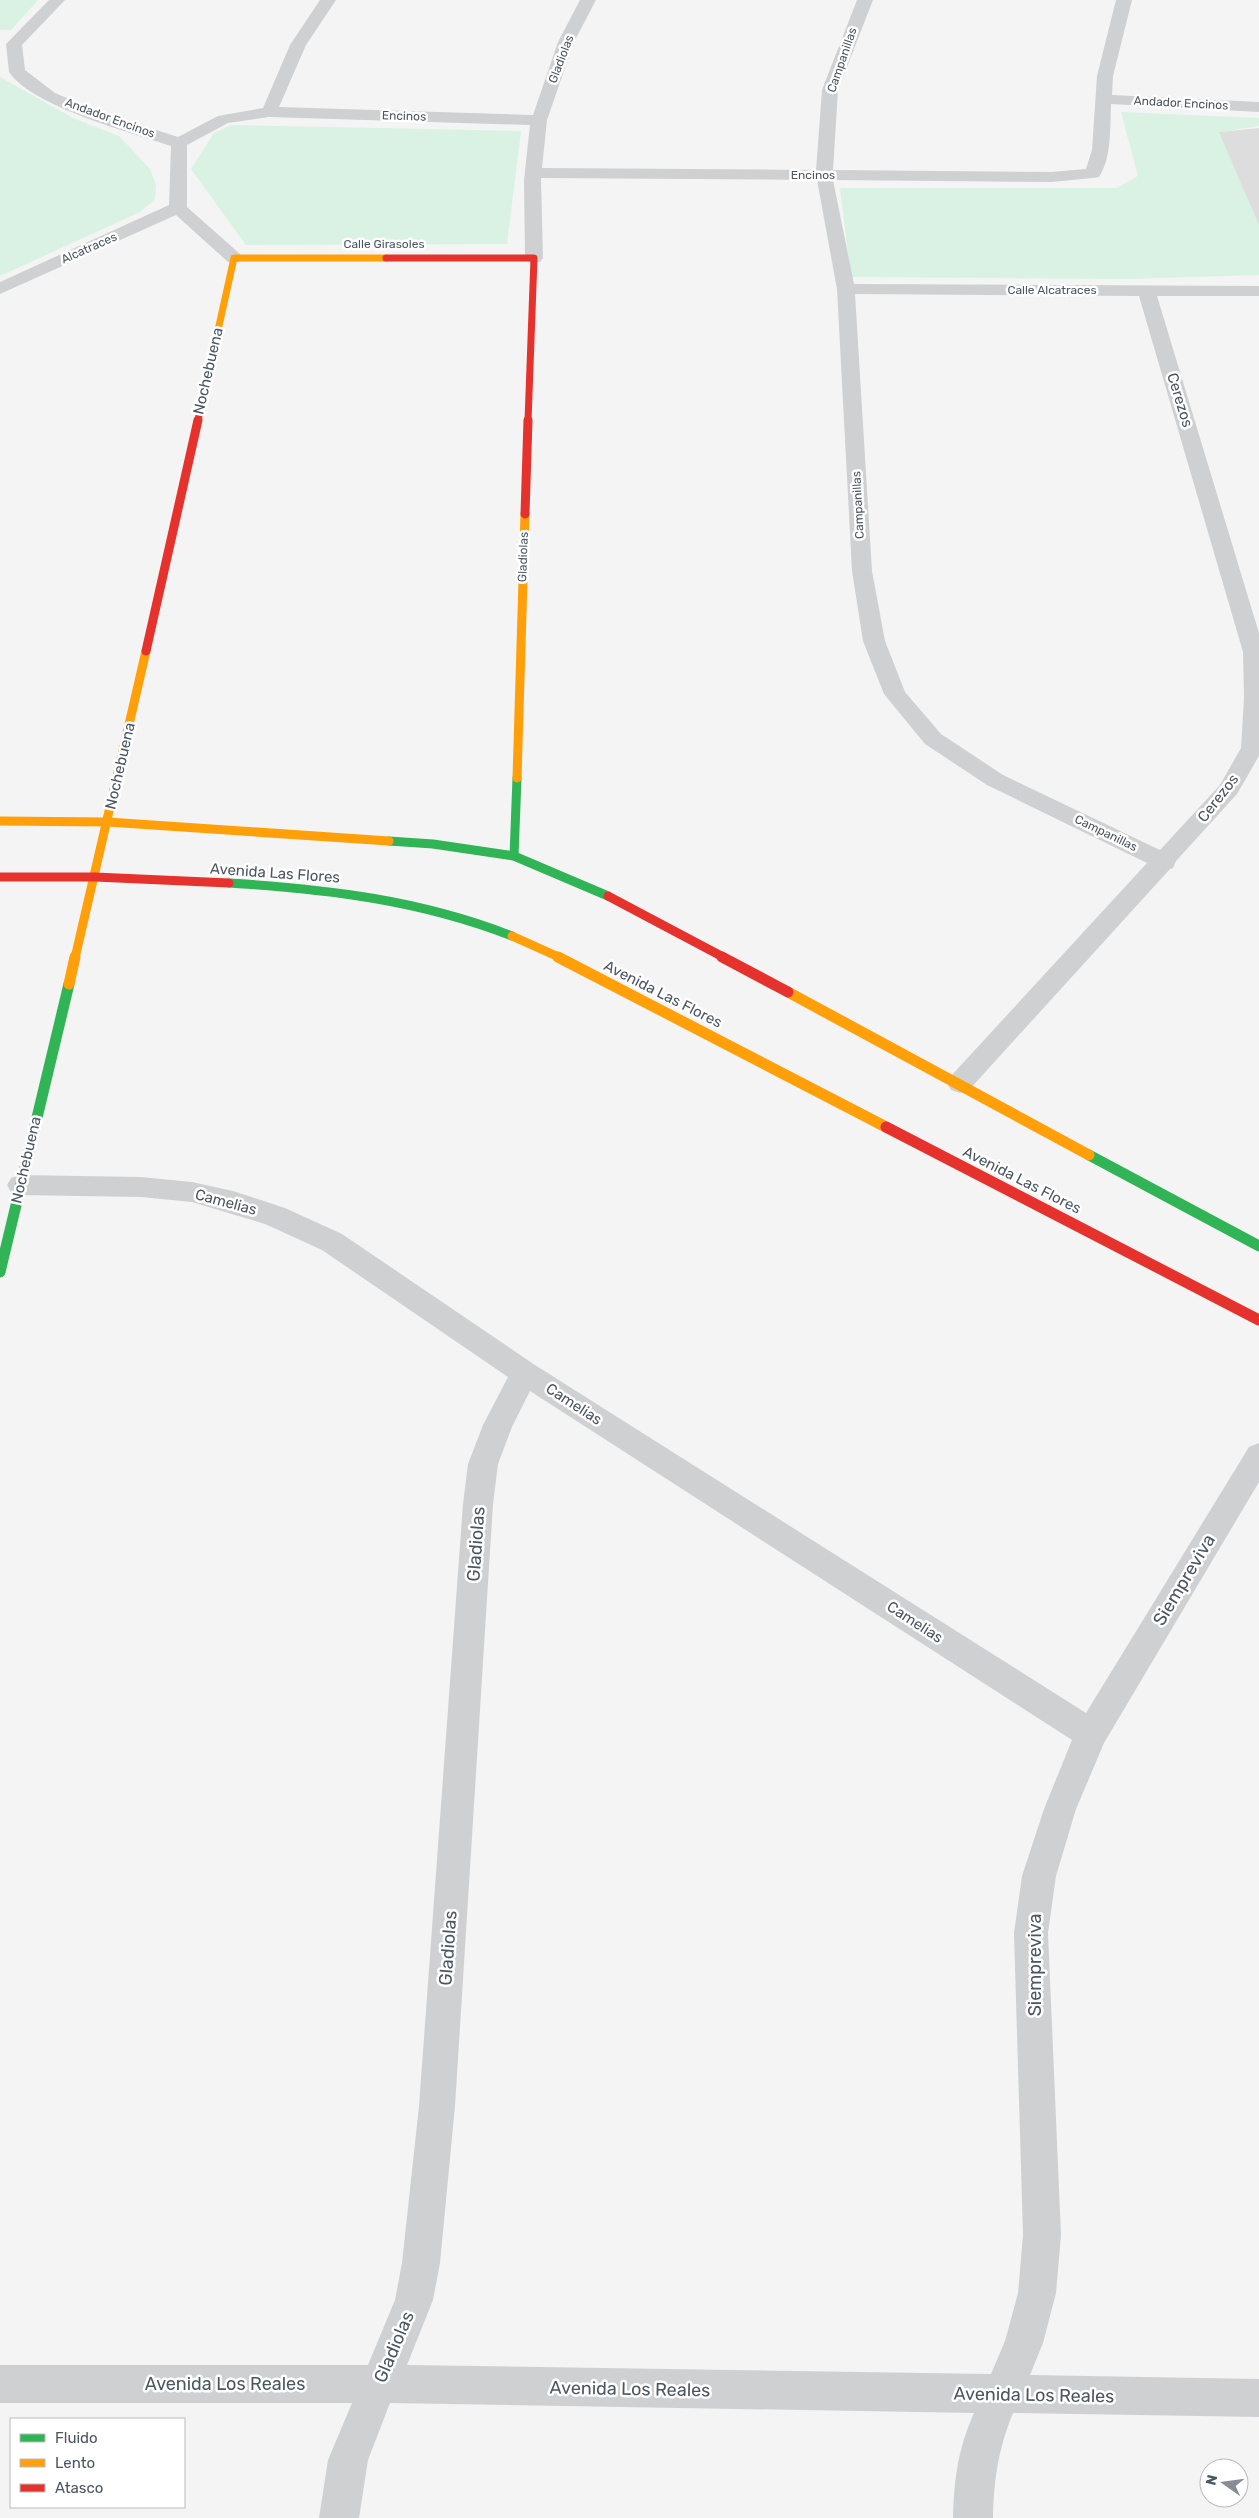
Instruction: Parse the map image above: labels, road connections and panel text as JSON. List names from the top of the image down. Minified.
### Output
{"streets":{"street":["Gladiolas","Campanillas","Andador Encinos","Encinos","Calle Girasoles","Alcatraces","Calle Alcatraces","Nochebuena","Cerezos","Avenida Las Flores","Camelias","Siempreviva","Avenida Los Reales"]},"crossings":[["Gladiolas","Encinos"],["Gladiolas","Calle Girasoles"],["Gladiolas","Camelias"],["Gladiolas","Avenida Los Reales"],["Campanillas","Encinos"],["Campanillas","Calle Alcatraces"],["Campanillas","Cerezos"],["Andador Encinos","Encinos"],["Calle Girasoles","Nochebuena"],["Calle Alcatraces","Cerezos"],["Nochebuena","Avenida Las Flores"],["Nochebuena","Camelias"],["Camelias","Siempreviva"],["Siempreviva","Avenida Los Reales"]],"legend":["Fluido","Lento","Atasco"],"north":"left"}
